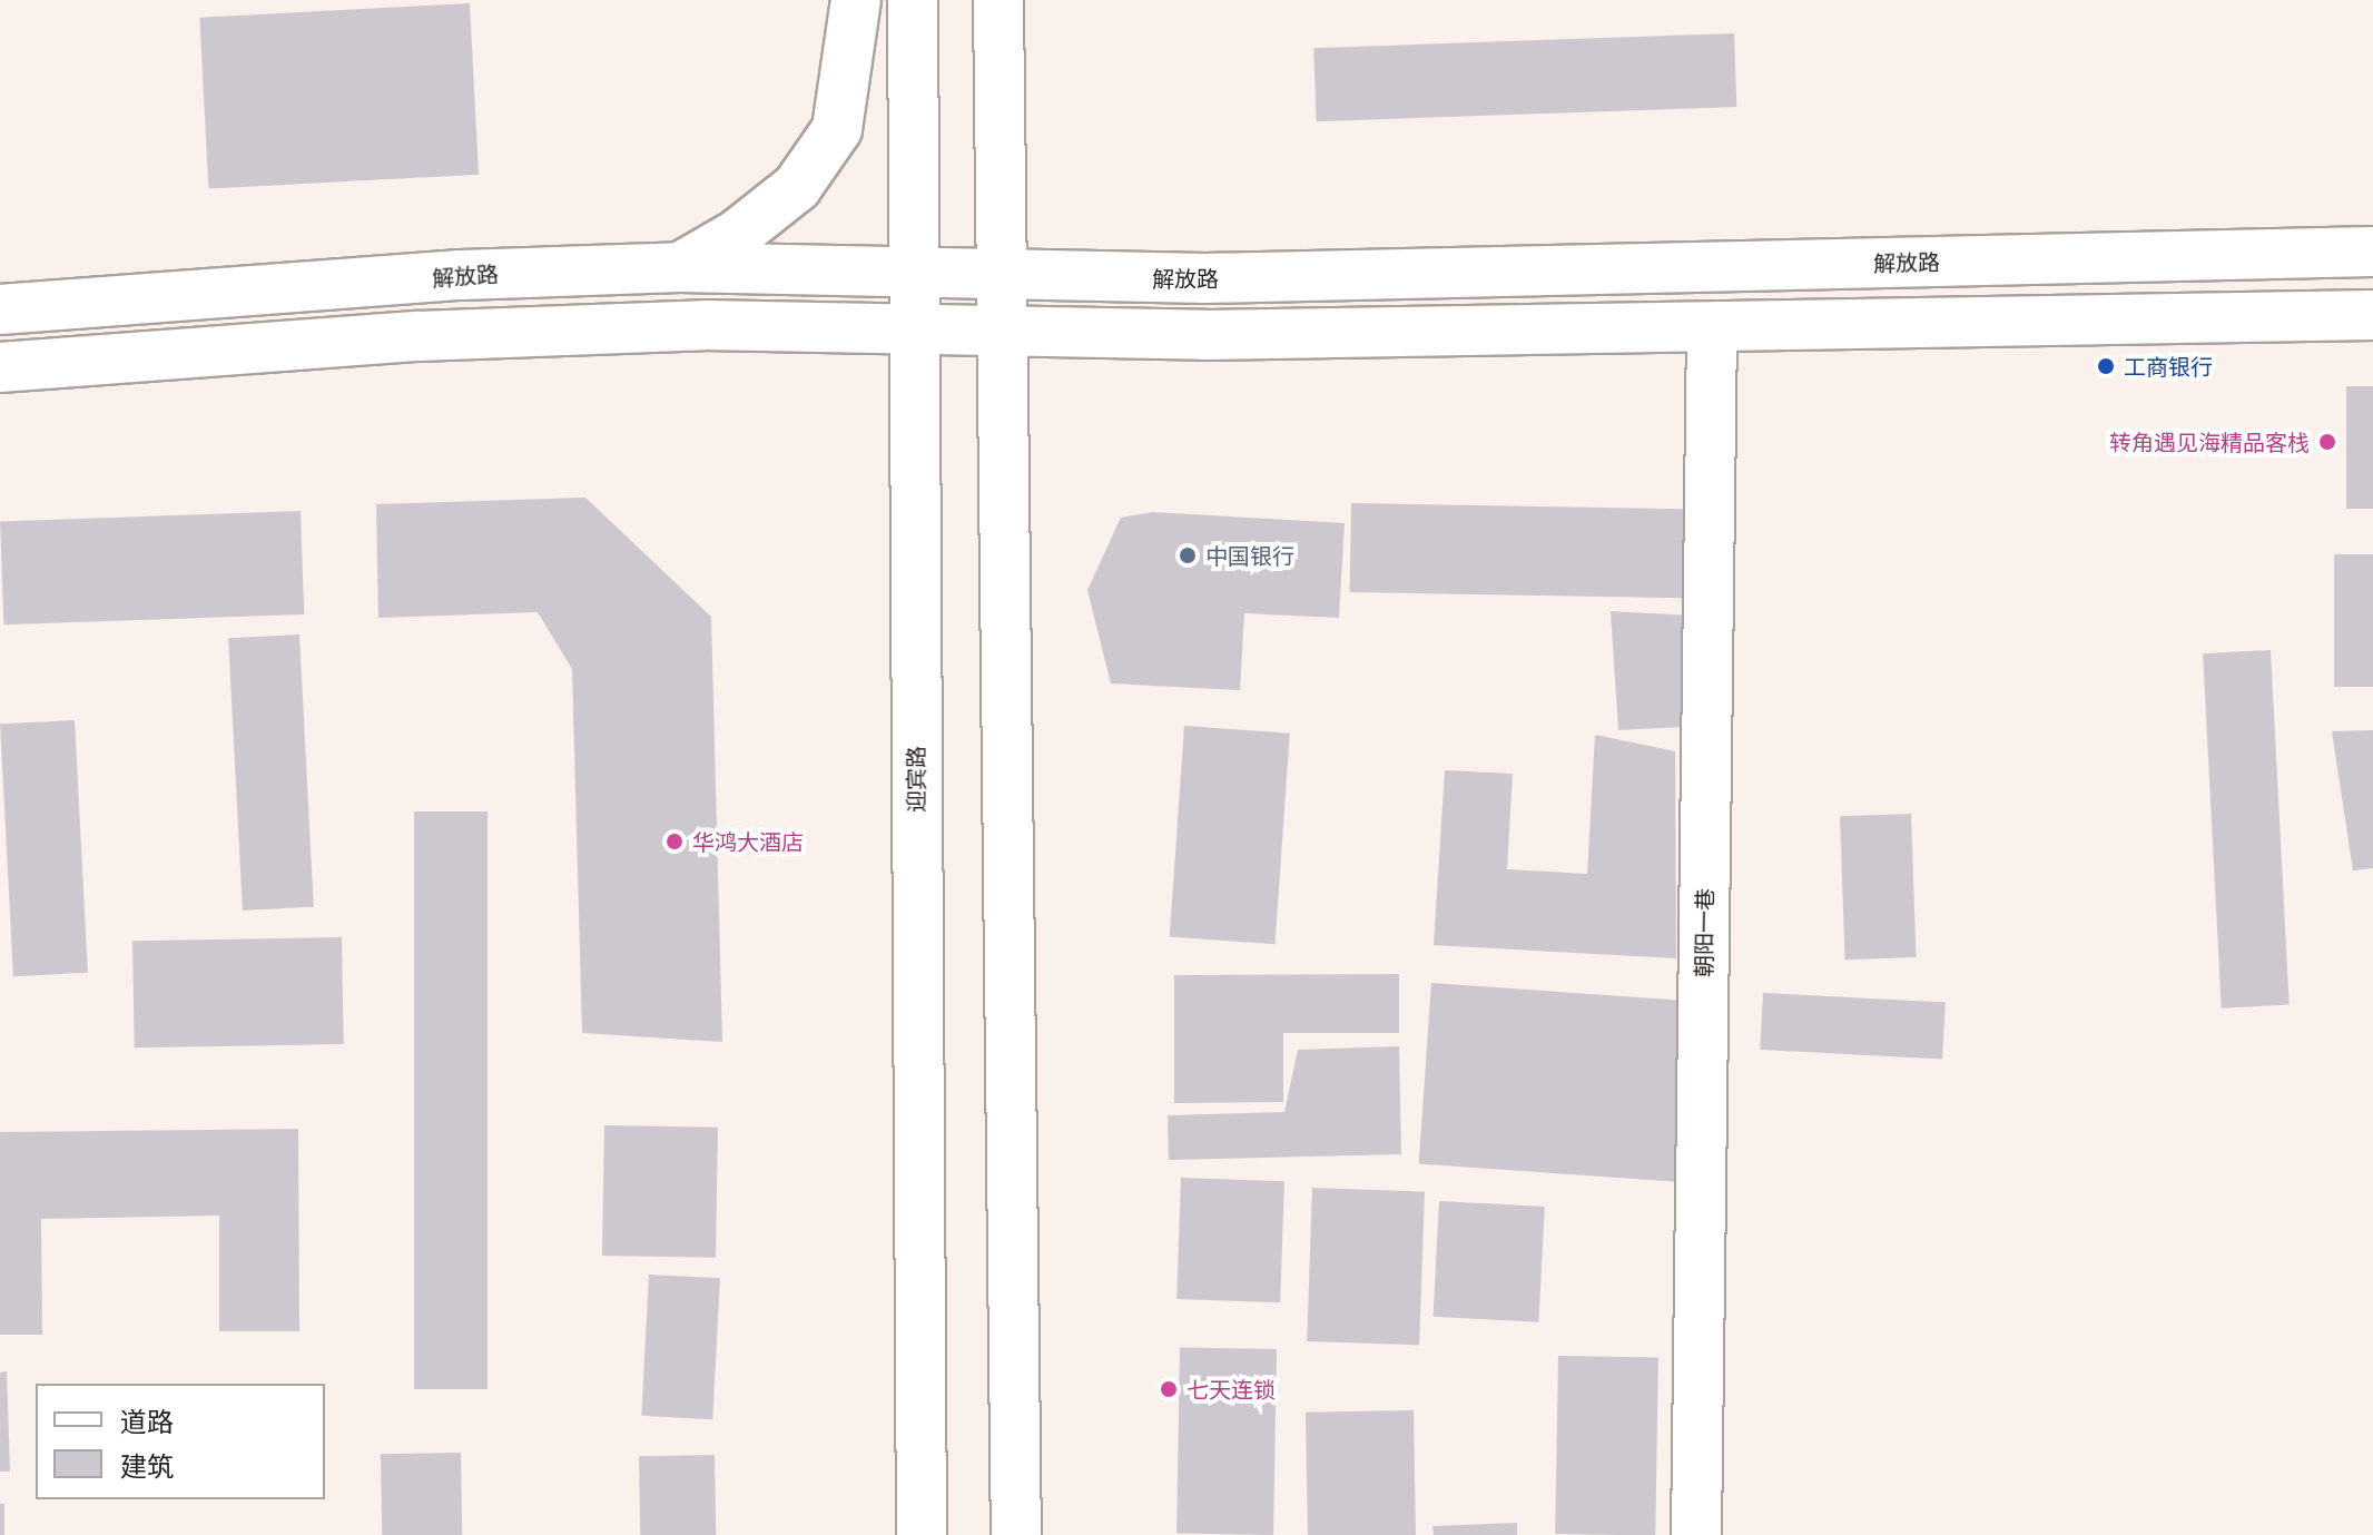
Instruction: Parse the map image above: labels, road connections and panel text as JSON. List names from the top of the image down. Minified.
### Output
{"streets":{"main road":["解放路","迎宾路","朝阳一巷"]},"crossings":[["解放路","迎宾路"]],"places":["工商银行","转角遇见海精品客栈","中国银行","华鸿大酒店","七天连锁"],"legend":["道路","建筑"]}
